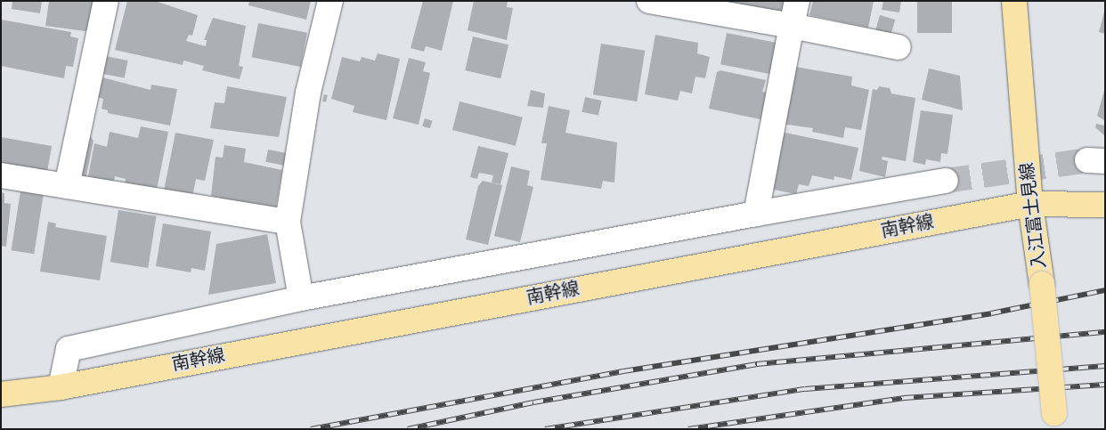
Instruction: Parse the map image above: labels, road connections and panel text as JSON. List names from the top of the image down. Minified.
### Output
{"streets":{"main road":["入江富士見線","南幹線"]},"crossings":[["入江富士見線","南幹線"]]}
